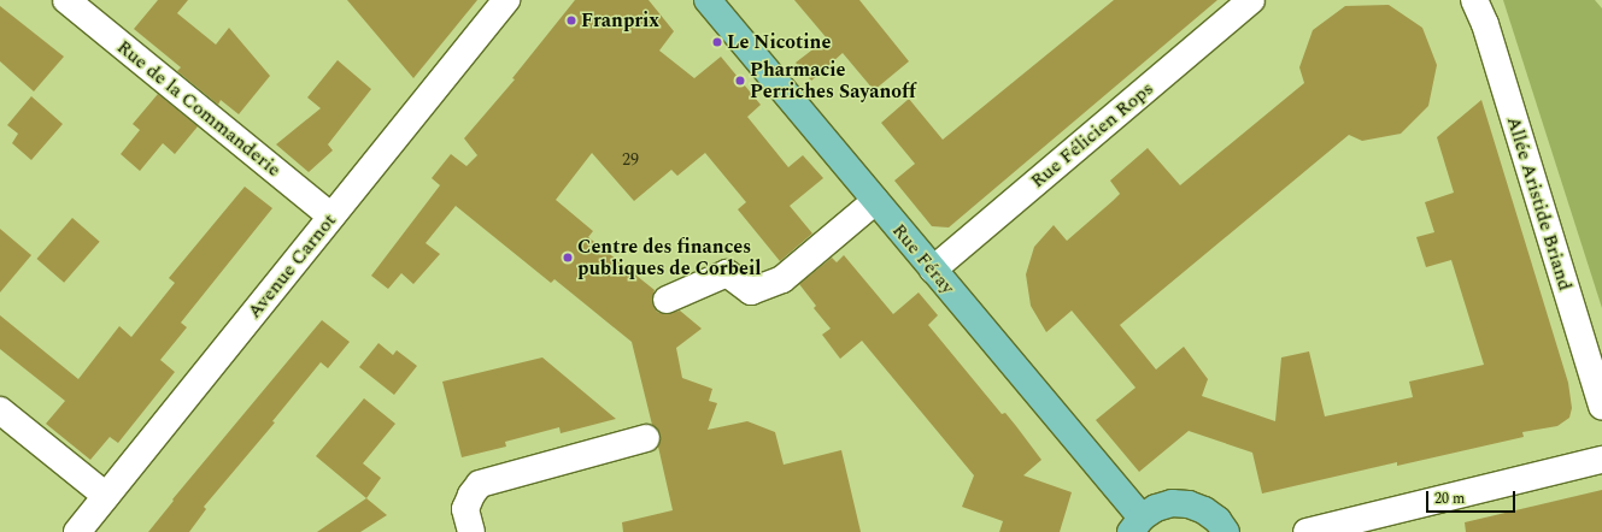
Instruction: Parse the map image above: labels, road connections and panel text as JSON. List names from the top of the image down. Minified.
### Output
{"streets":{"main road":["Rue Féray"],"street":["Rue de la Commanderie","Rue Félicien Rops","Allée Aristide Briand","Avenue Carnot"]},"crossings":[["Rue de la Commanderie","Avenue Carnot"],["Rue Félicien Rops","Rue Féray"]],"places":["Franprix","Le Nicotine","Pharmacie Perriches Sayanoff","Centre des finances publiques de Corbeil"],"house_numbers":["29"],"scale_bar":"20 m"}
